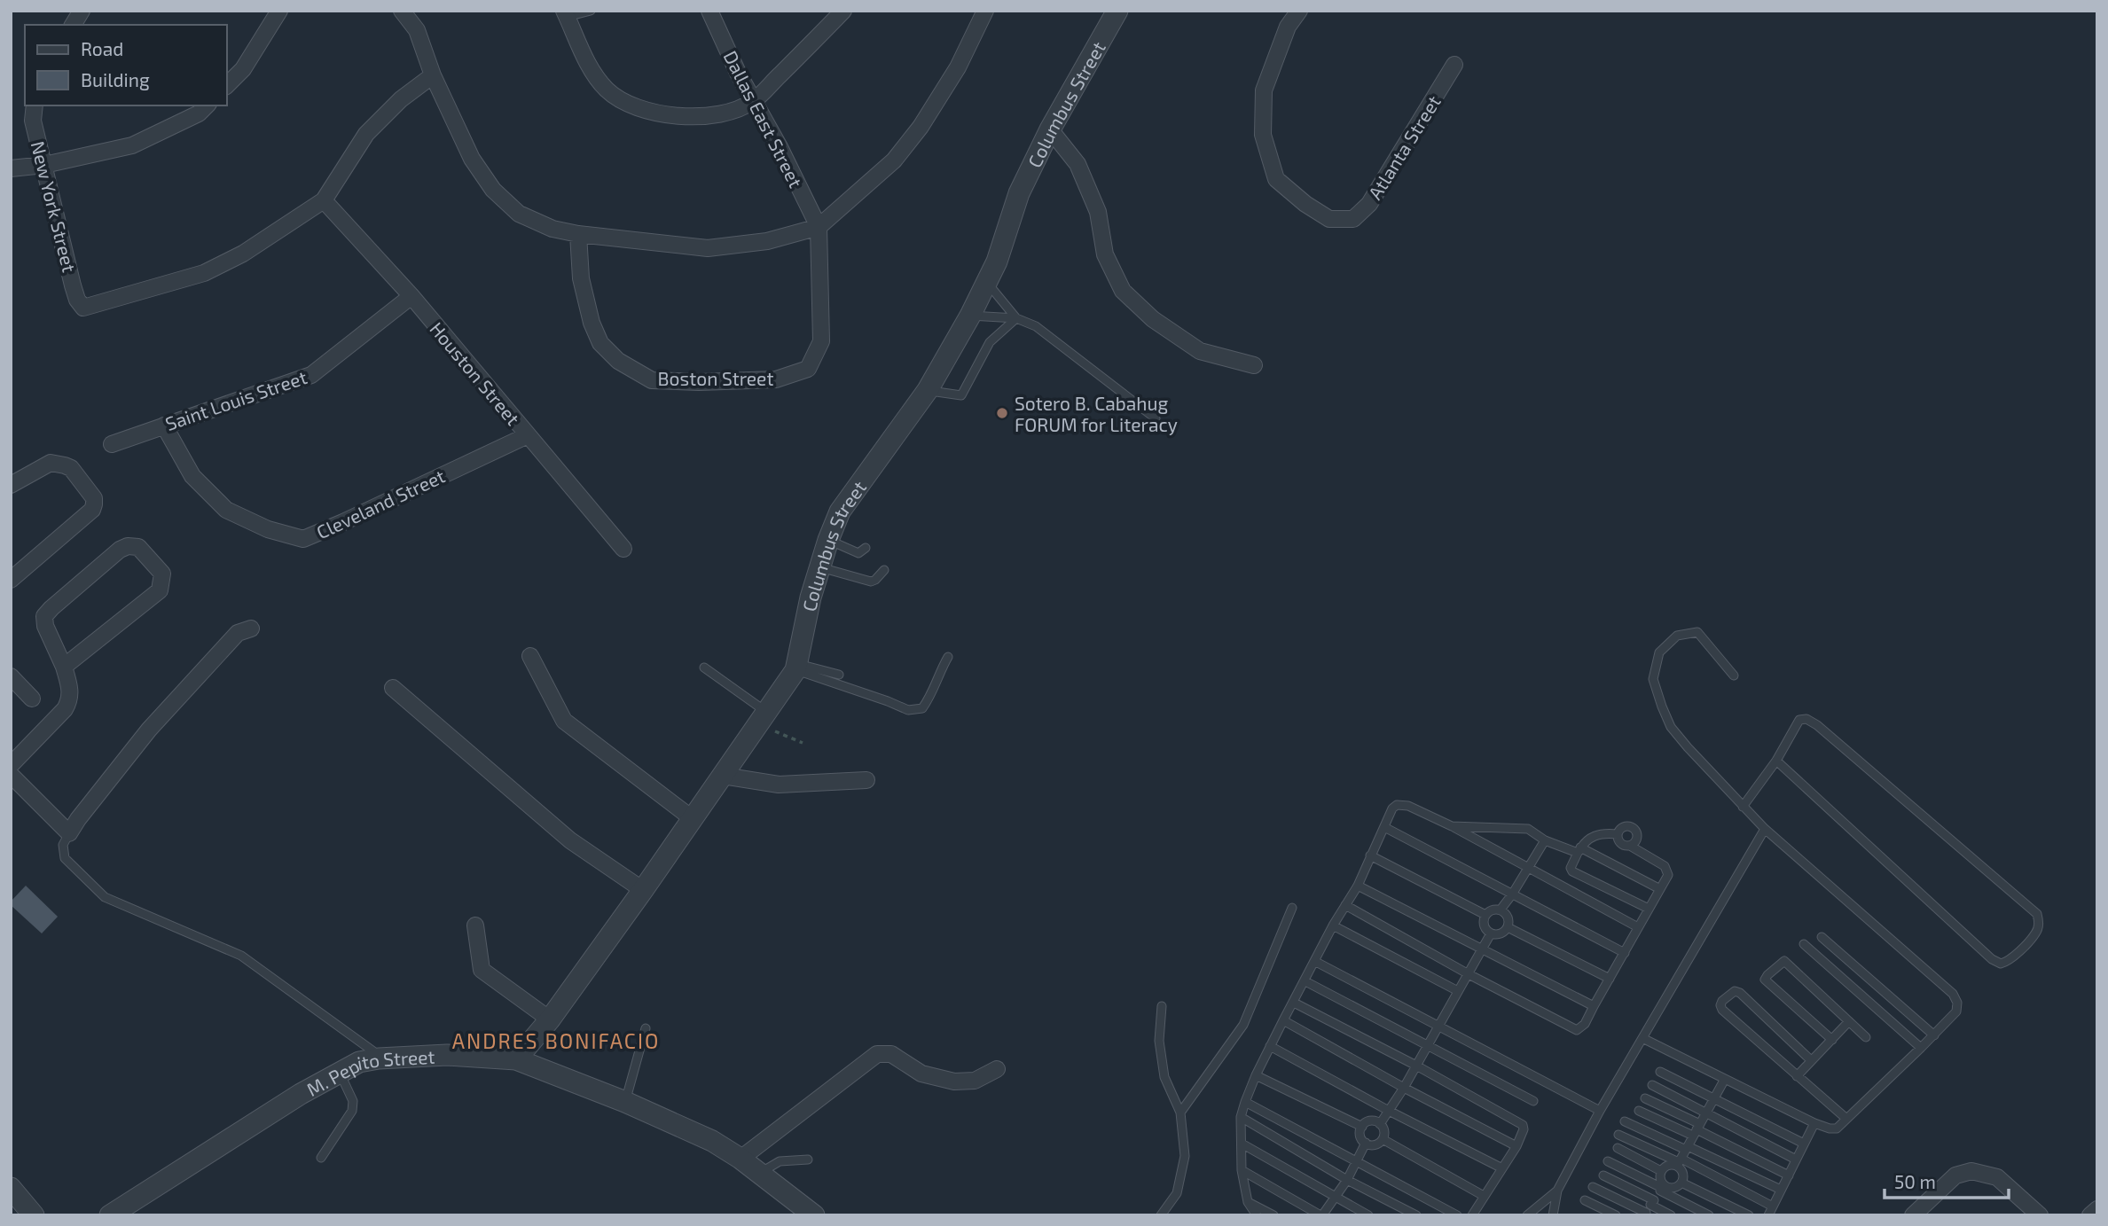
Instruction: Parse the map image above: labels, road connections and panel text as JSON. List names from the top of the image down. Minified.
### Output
{"streets":{"street":["Columbus Street","Dallas East Street","Atlanta Street","New York Street","Houston Street","Boston Street","Saint Louis Street","Cleveland Street","M. Pepito Street"]},"crossings":[["Columbus Street","M. Pepito Street"],["Dallas East Street","Boston Street"],["New York Street","Houston Street"],["Houston Street","Saint Louis Street"],["Houston Street","Cleveland Street"],["Saint Louis Street","Cleveland Street"]],"districts":["ANDRES BONIFACIO"],"places":["Sotero B. Cabahug FORUM for Literacy"],"legend":["Road","Building"],"scale_bar":"50 m"}
